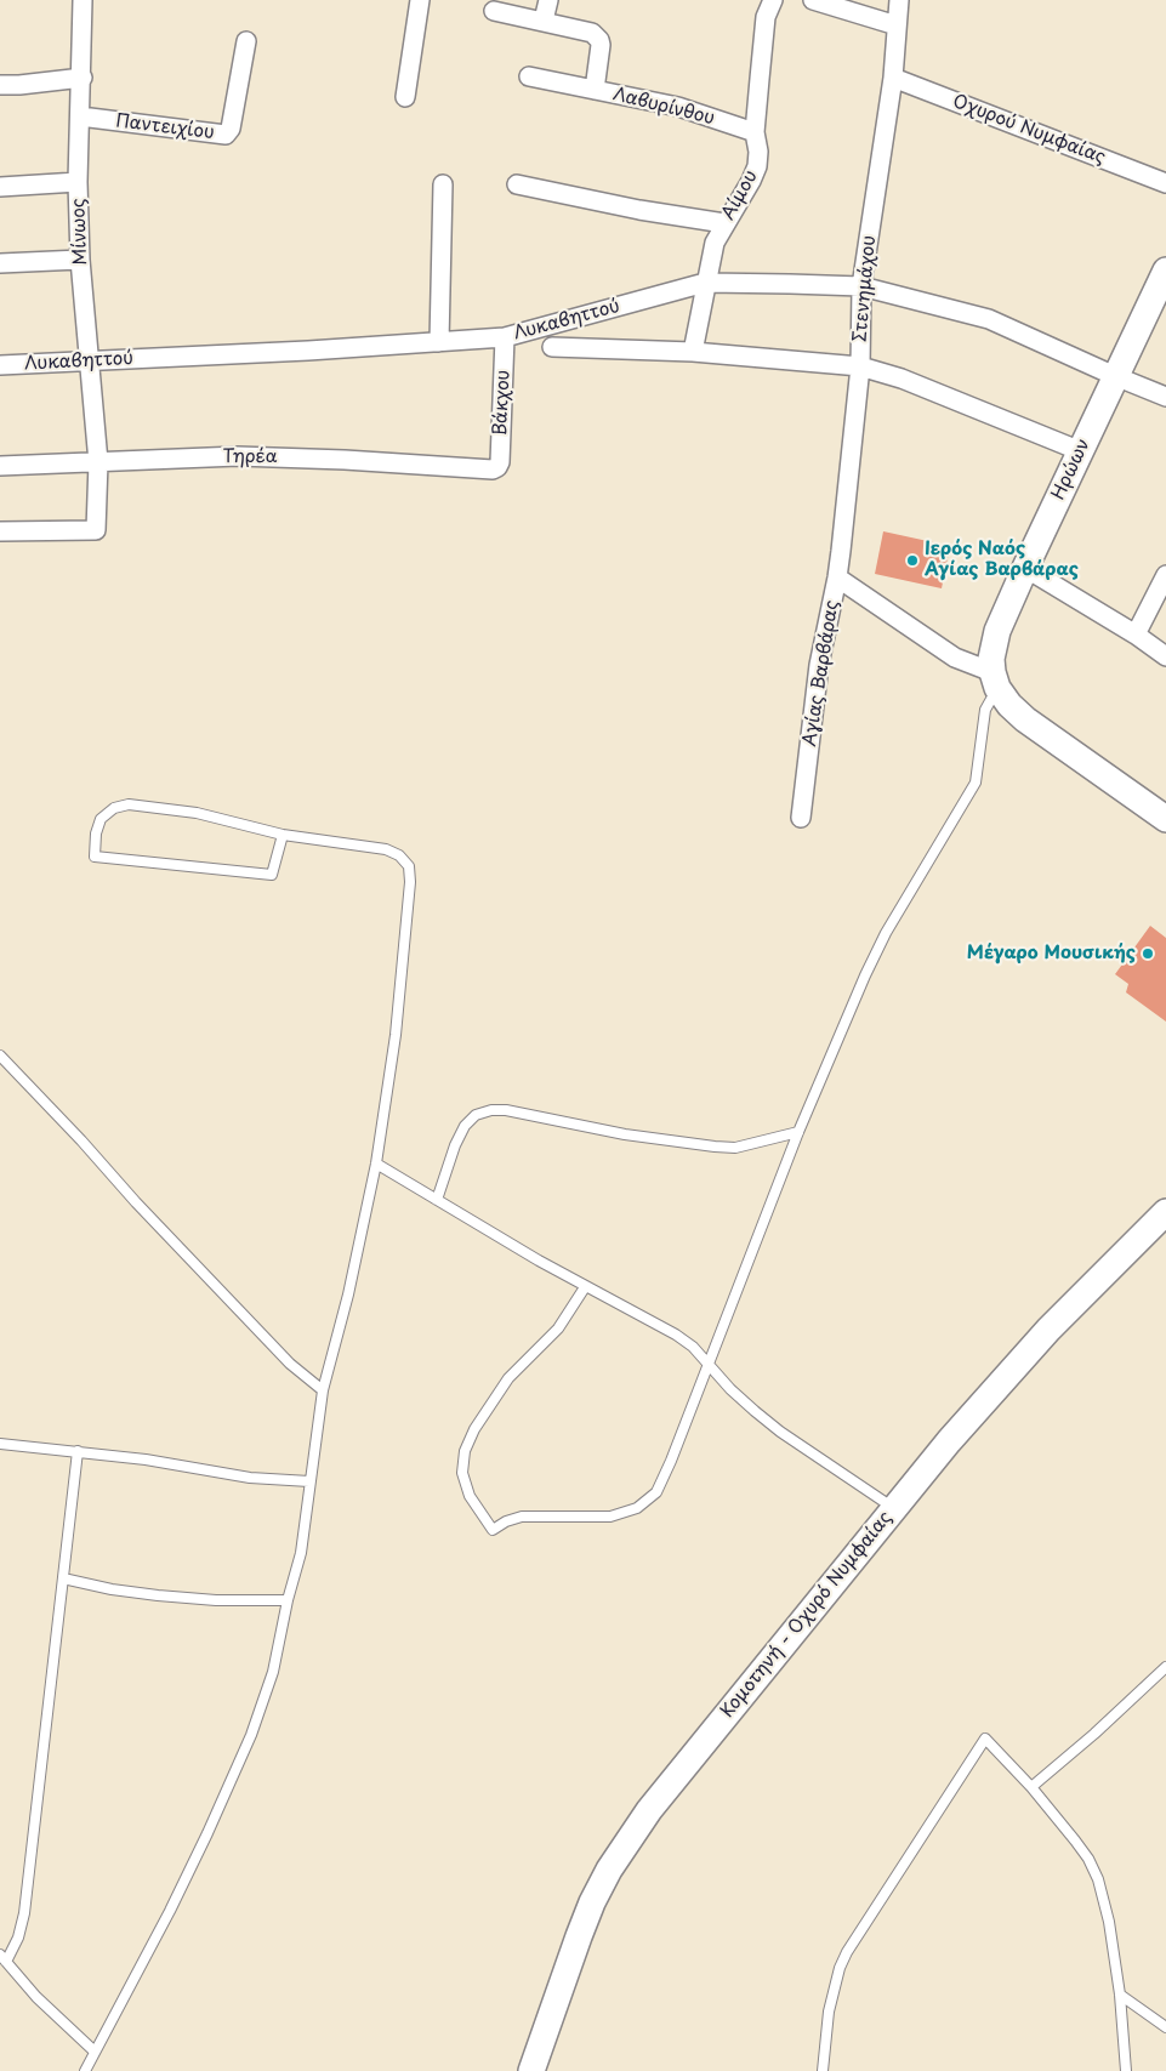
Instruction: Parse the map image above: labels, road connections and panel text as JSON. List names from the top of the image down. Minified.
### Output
{"streets":{"main road":["Ηρώων","Αγίας Βαρβάρας","Κομοτηνή - Οχυρό Νυμφαίας"],"street":["Λαβυρίνθου","Παντειχίου","Οχυρού Νυμφαίας","Αίμου","Μίνωος","Στενημάχου","Λυκαβηττού","Βάκχου","Τηρέα"]},"crossings":[["Λαβυρίνθου","Αίμου"],["Παντειχίου","Μίνωος"],["Οχυρού Νυμφαίας","Στενημάχου"],["Αίμου","Λυκαβηττού"],["Μίνωος","Λυκαβηττού"],["Μίνωος","Τηρέα"],["Στενημάχου","Λυκαβηττού"],["Στενημάχου","Αγίας Βαρβάρας"],["Λυκαβηττού","Βάκχου"],["Λυκαβηττού","Ηρώων"],["Βάκχου","Τηρέα"],["Ηρώων","Αγίας Βαρβάρας"]],"places":["Ιερός Ναός Αγίας Βαρβάρας","Μέγαρο Μουσικής"]}
